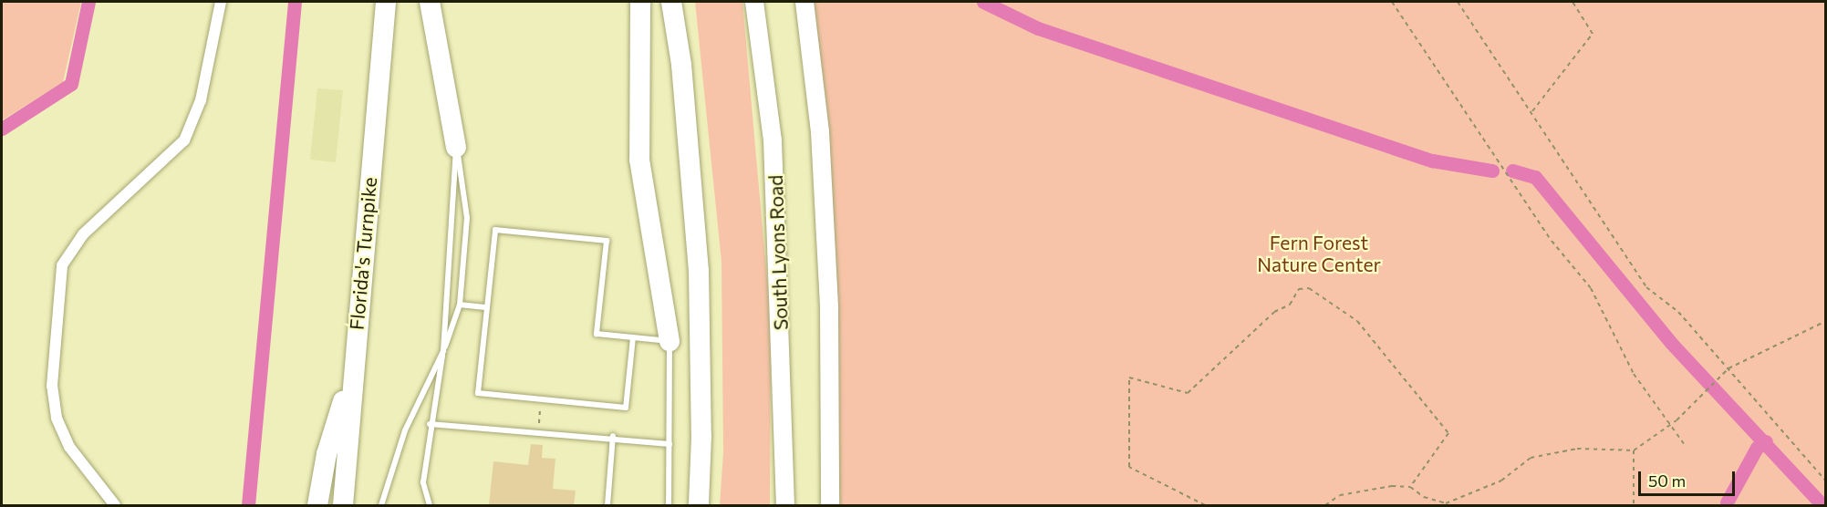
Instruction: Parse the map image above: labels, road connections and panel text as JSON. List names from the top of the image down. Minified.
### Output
{"streets":{"highway":["Florida's Turnpike"],"main road":["South Lyons Road"]},"parks":["Fern Forest Nature Center"],"scale_bar":"50 m"}
